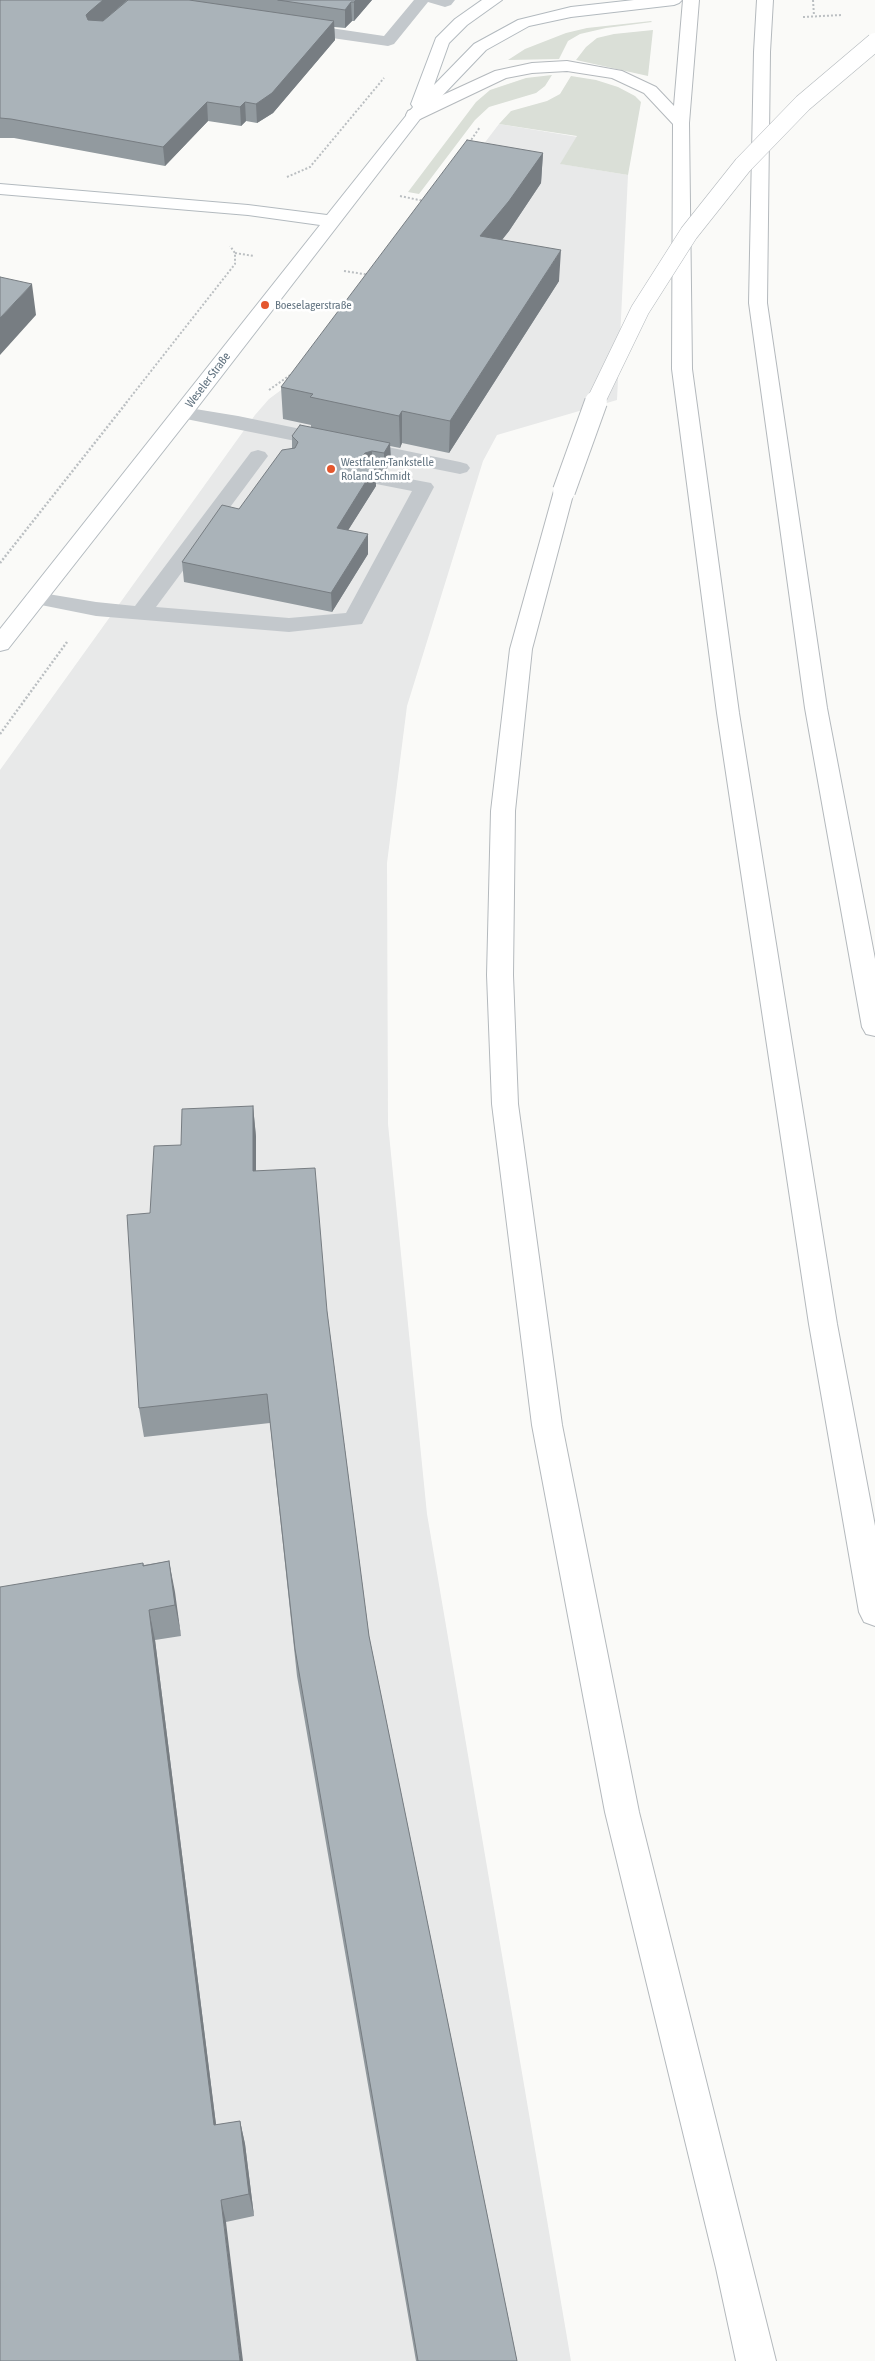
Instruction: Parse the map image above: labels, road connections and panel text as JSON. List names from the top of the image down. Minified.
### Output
{"streets":{"main road":["Weseler Straße"]},"places":["Boeselagerstraße","Westfalen-Tankstelle Roland Schmidt"]}
